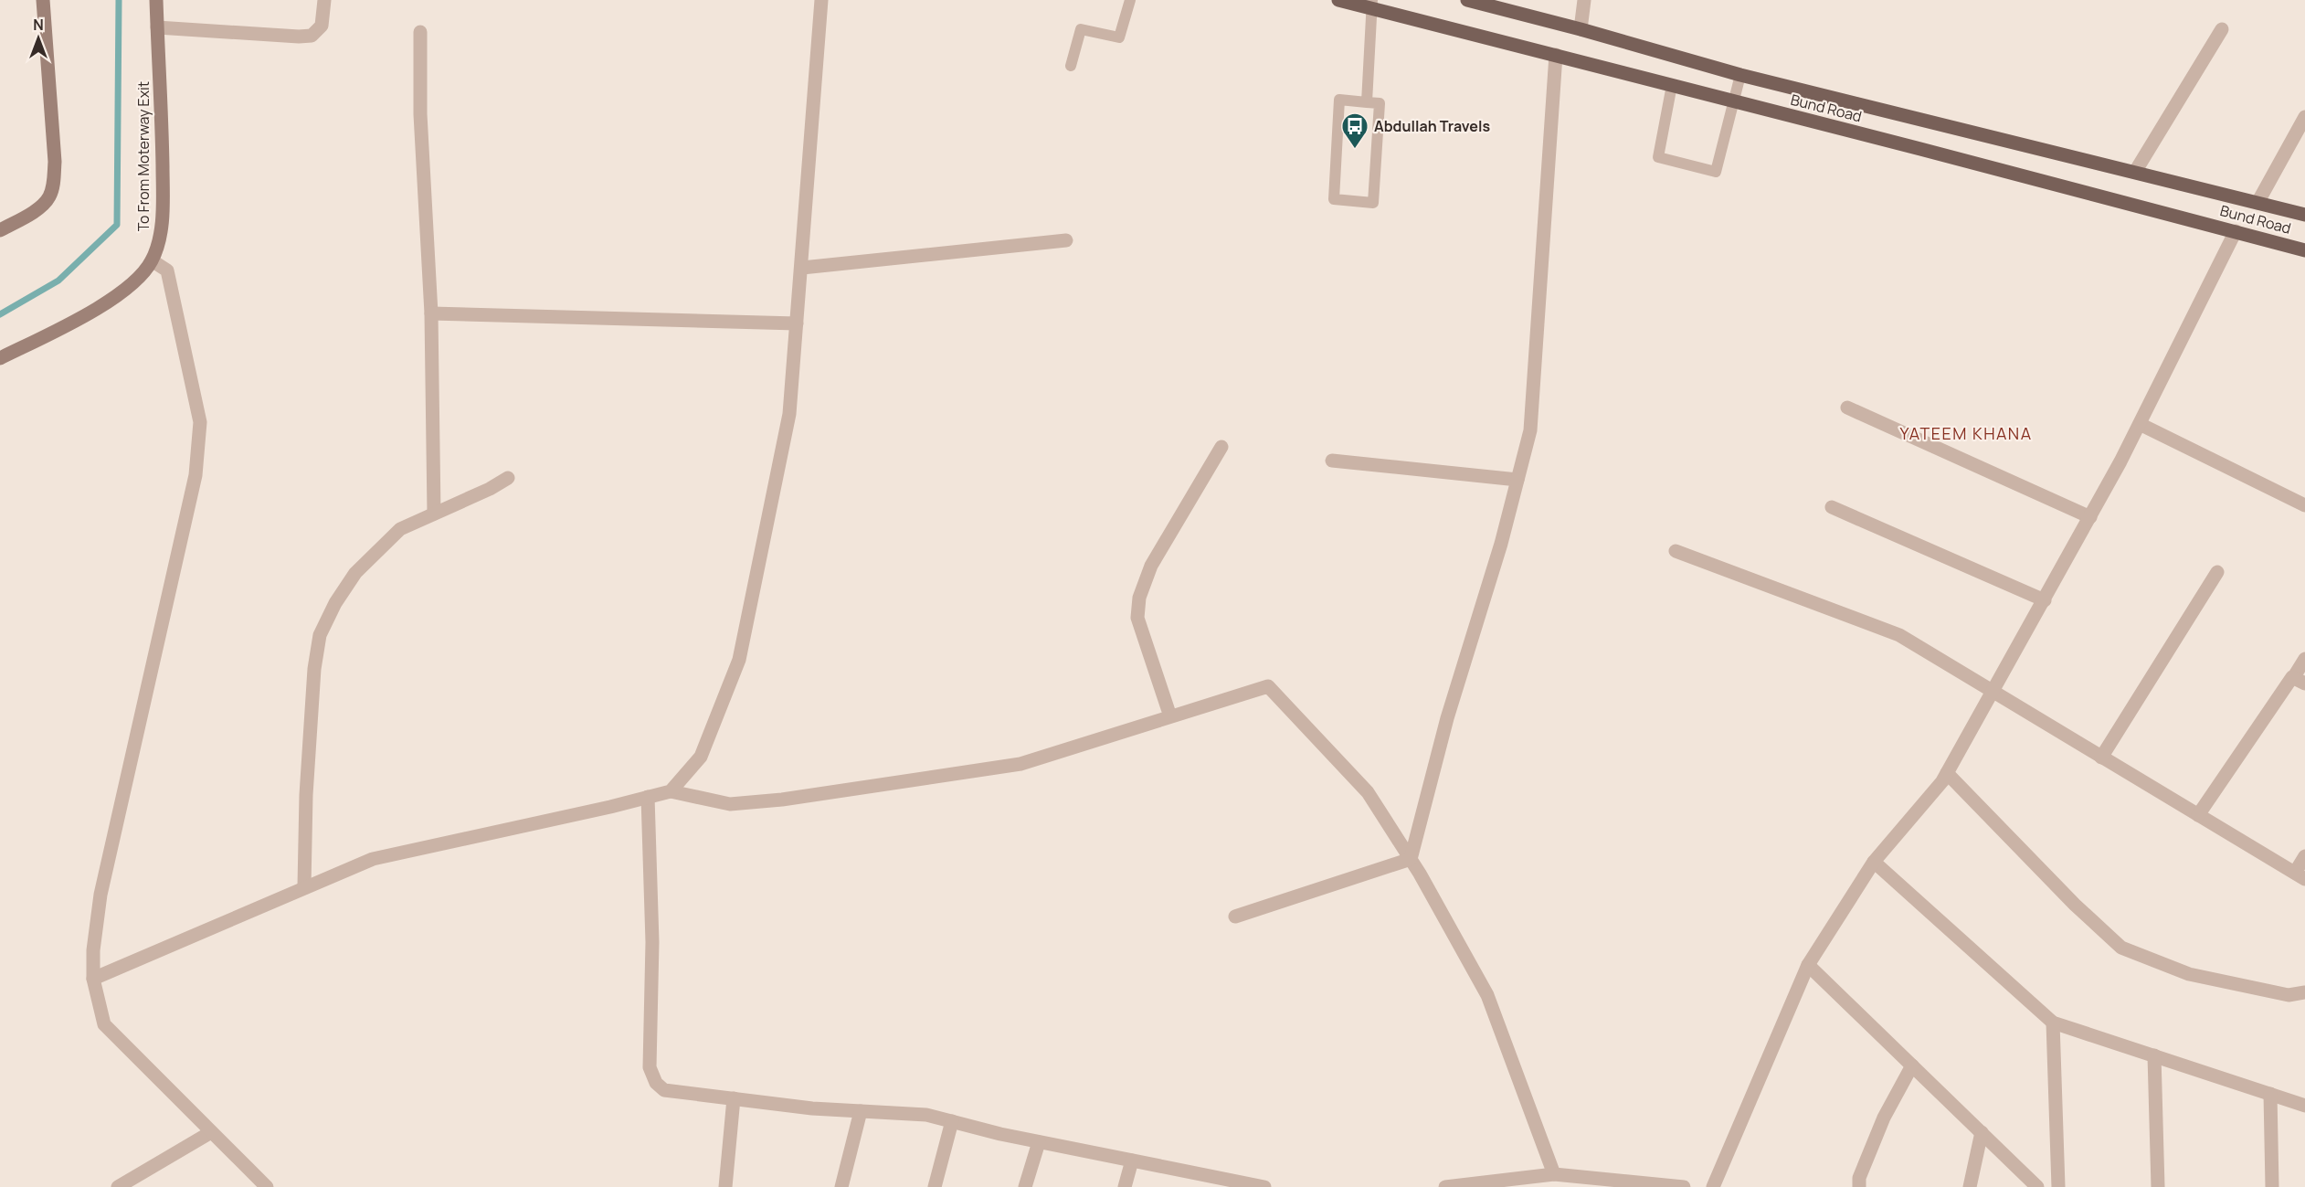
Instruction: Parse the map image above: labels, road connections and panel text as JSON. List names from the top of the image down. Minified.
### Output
{"streets":{"main road":["Bund Road","To From Moterway Exit"]},"districts":["YATEEM KHANA"],"places":{"bus stop":["Abdullah Travels"]},"north":"top"}
